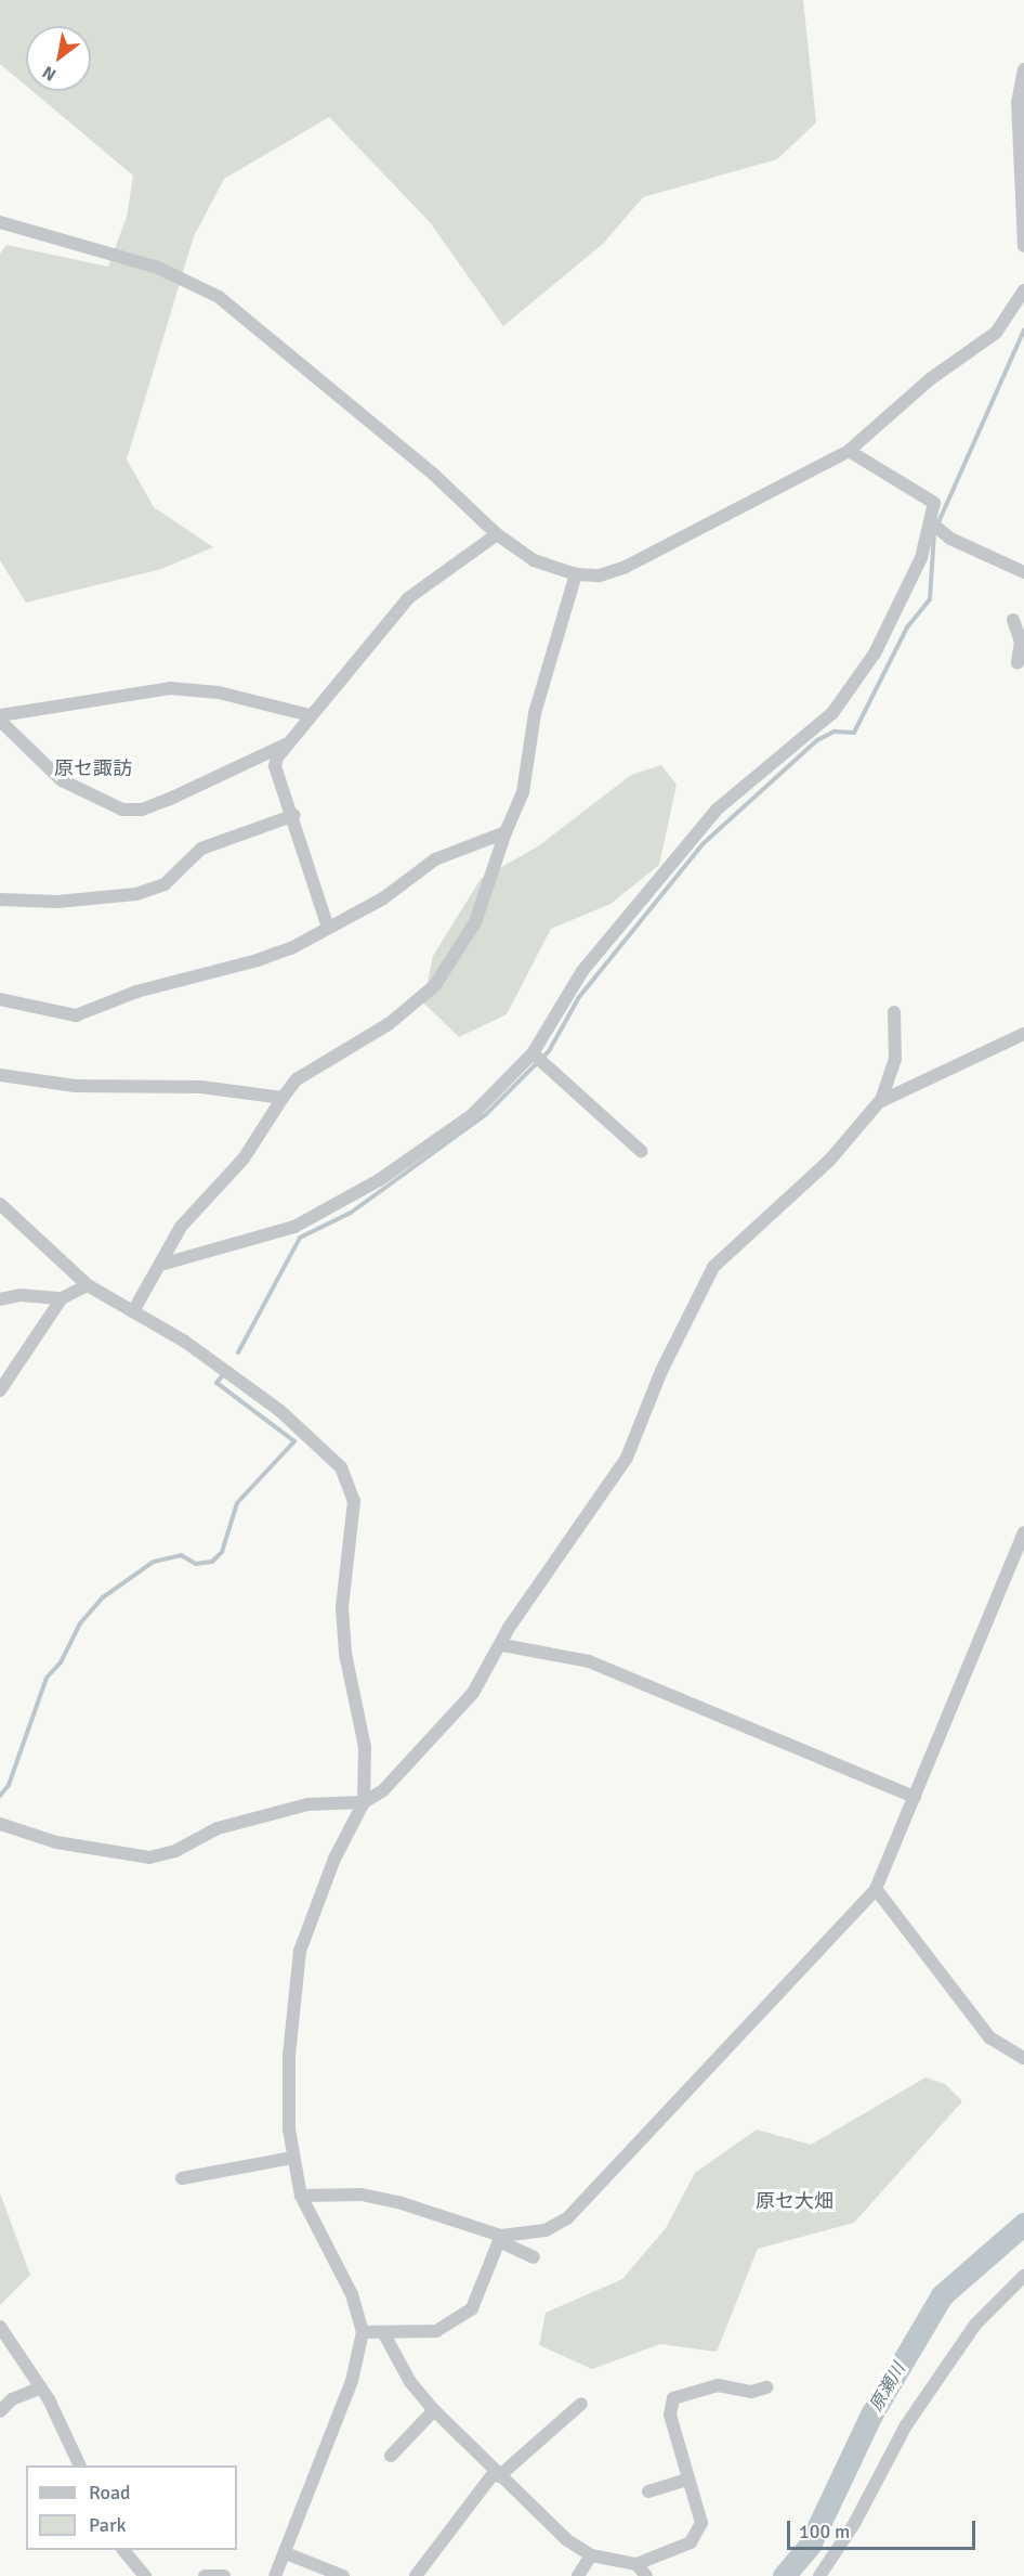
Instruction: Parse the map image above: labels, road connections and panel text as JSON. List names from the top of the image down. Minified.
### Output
{"districts":["原セ諏訪","原セ大畑"],"water":["原瀬川"],"legend":["Road","Park"],"scale_bar":"100 m","north":"bottom left"}
